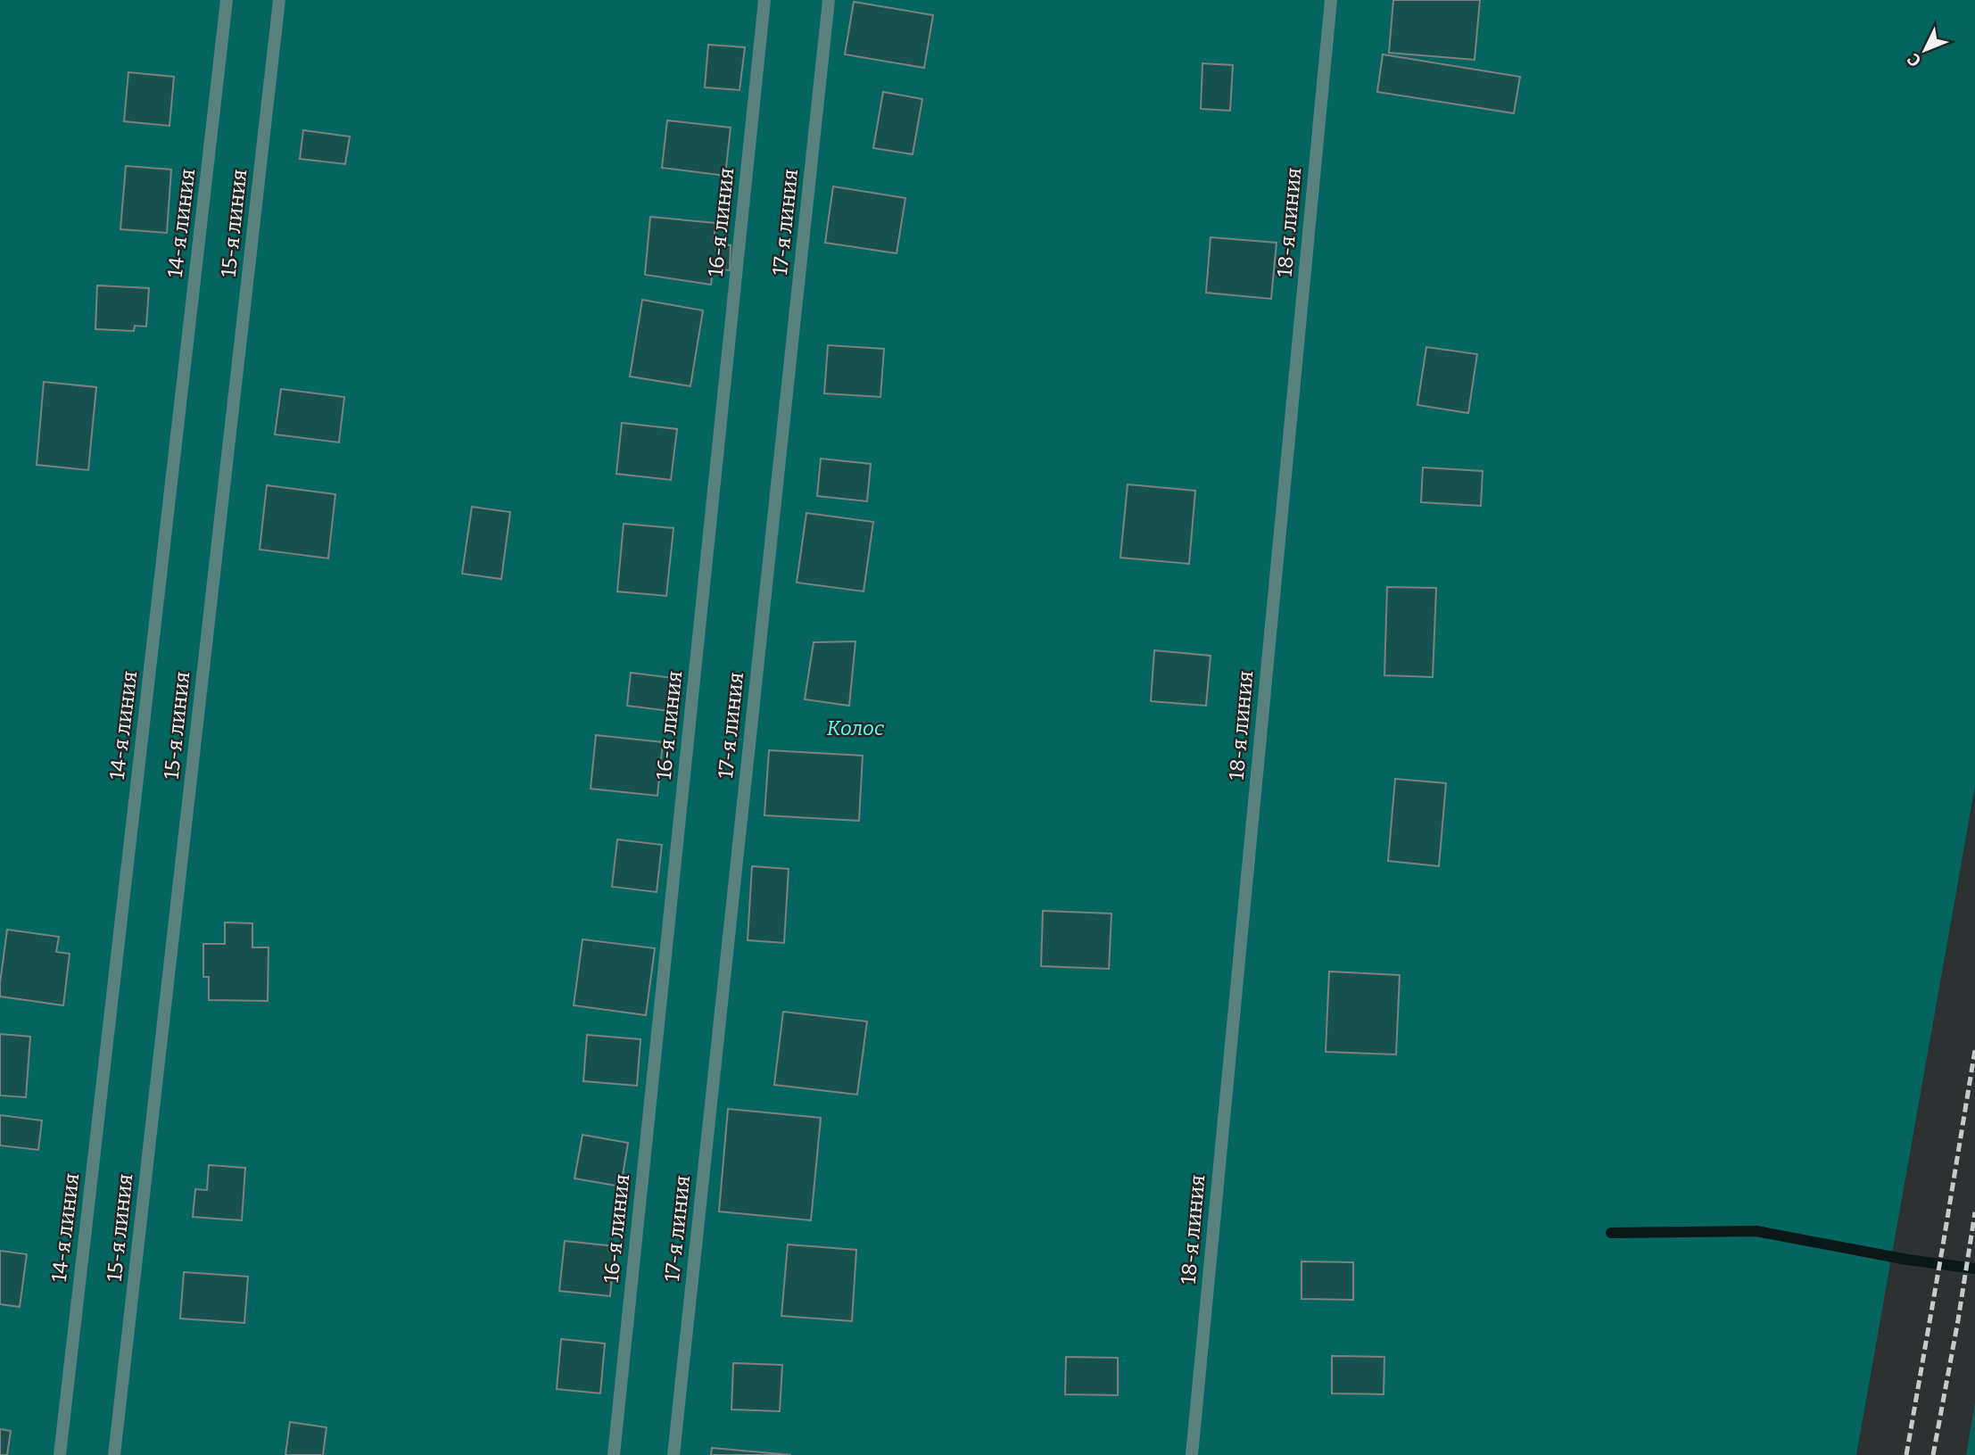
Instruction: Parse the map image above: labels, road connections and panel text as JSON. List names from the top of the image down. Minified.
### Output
{"streets":{"lane":["16-я линия","17-я линия","18-я линия","14-я линия","15-я линия"]},"parks":["Колос"],"north":"bottom left"}
